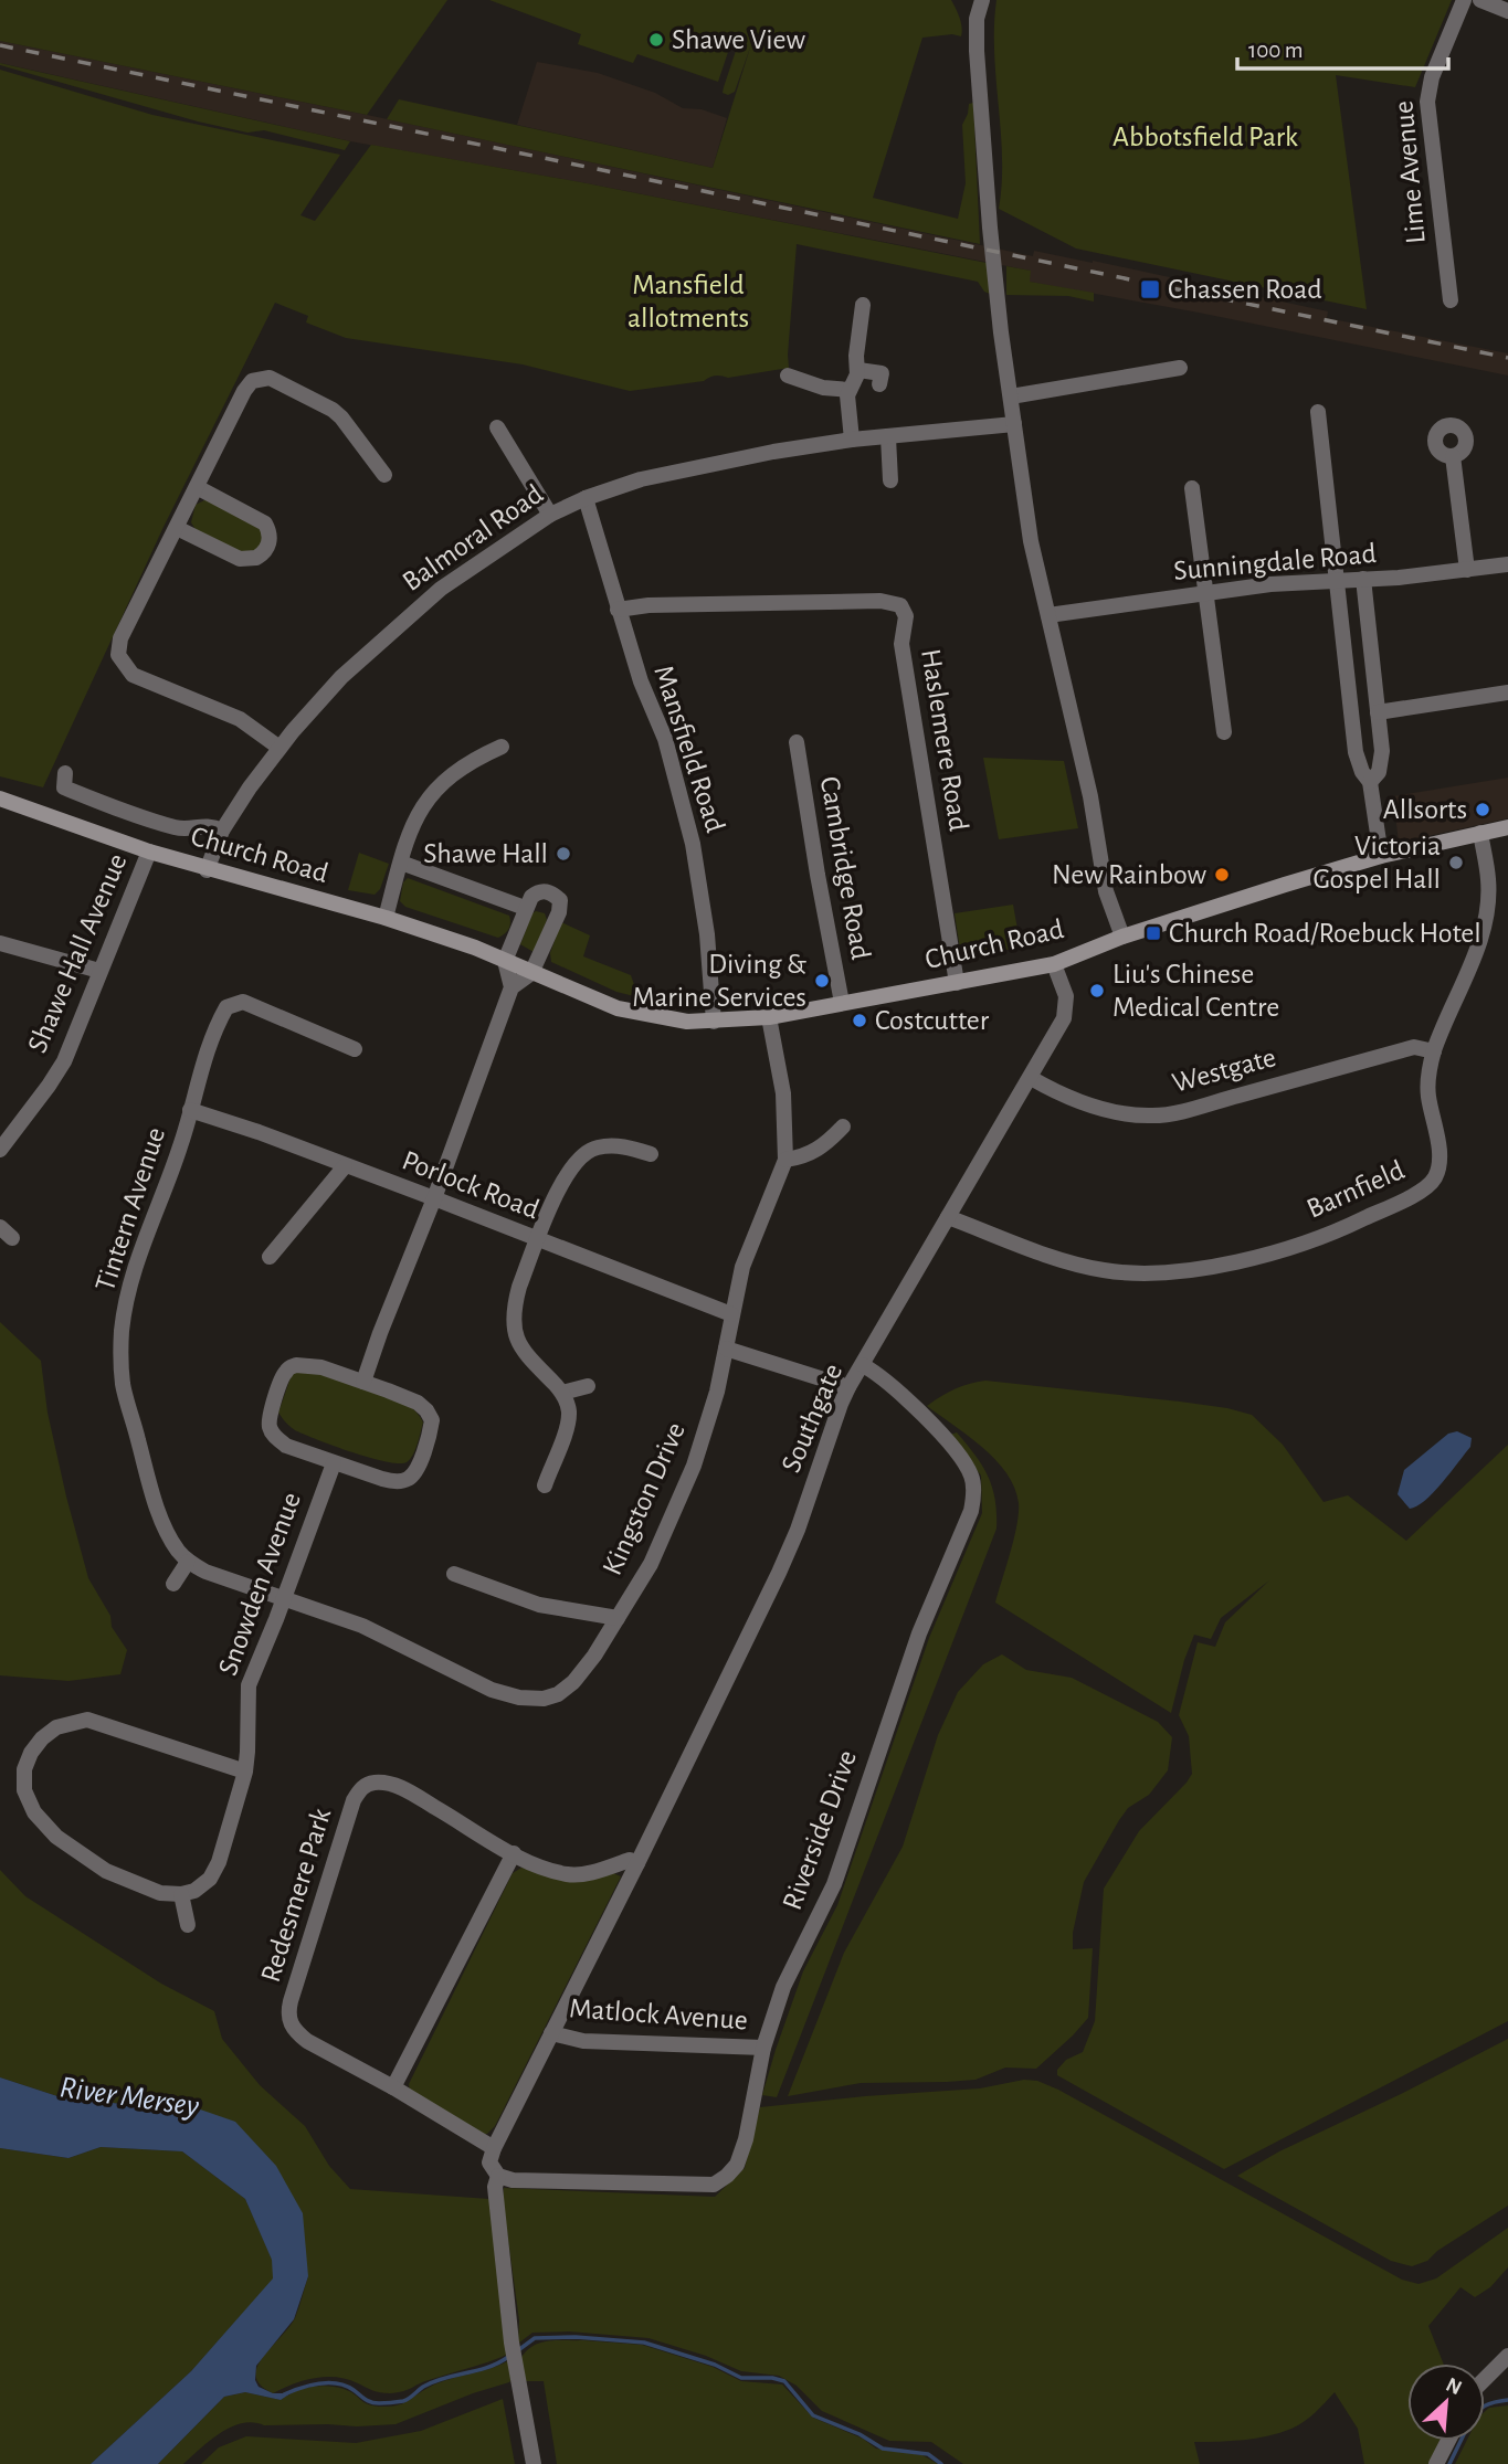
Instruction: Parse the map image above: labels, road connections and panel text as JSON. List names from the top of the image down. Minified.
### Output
{"streets":{"main road":["Church Road"],"street":["Lime Avenue","Balmoral Road","Sunningdale Road","Haslemere Road","Mansfield Road","Cambridge Road","Shawe Hall Avenue","Westgate","Porlock Road","Barnfield","Tintern Avenue","Southgate","Kingston Drive","Snowden Avenue","Riverside Drive","Redesmere Park","Matlock Avenue"]},"crossings":[["Balmoral Road","Mansfield Road"],["Balmoral Road","Church Road"],["Haslemere Road","Mansfield Road"],["Haslemere Road","Church Road"],["Mansfield Road","Church Road"],["Church Road","Cambridge Road"],["Church Road","Shawe Hall Avenue"],["Church Road","Barnfield"],["Church Road","Southgate"],["Church Road","Kingston Drive"],["Westgate","Barnfield"],["Westgate","Southgate"],["Porlock Road","Tintern Avenue"],["Porlock Road","Kingston Drive"],["Barnfield","Southgate"],["Southgate","Riverside Drive"],["Southgate","Redesmere Park"],["Kingston Drive","Snowden Avenue"],["Riverside Drive","Matlock Avenue"]],"water":["River Mersey"],"parks":["Abbotsfield Park","Mansfield allotments"],"places":{"other":["Shawe View","Allsorts","Shawe Hall","Victoria Gospel Hall","New Rainbow","Diving & Marine Services","Liu's Chinese Medical Centre","Costcutter"],"transit":["Chassen Road","Church Road/Roebuck Hotel"]},"scale_bar":"100 m","north":"top right"}
